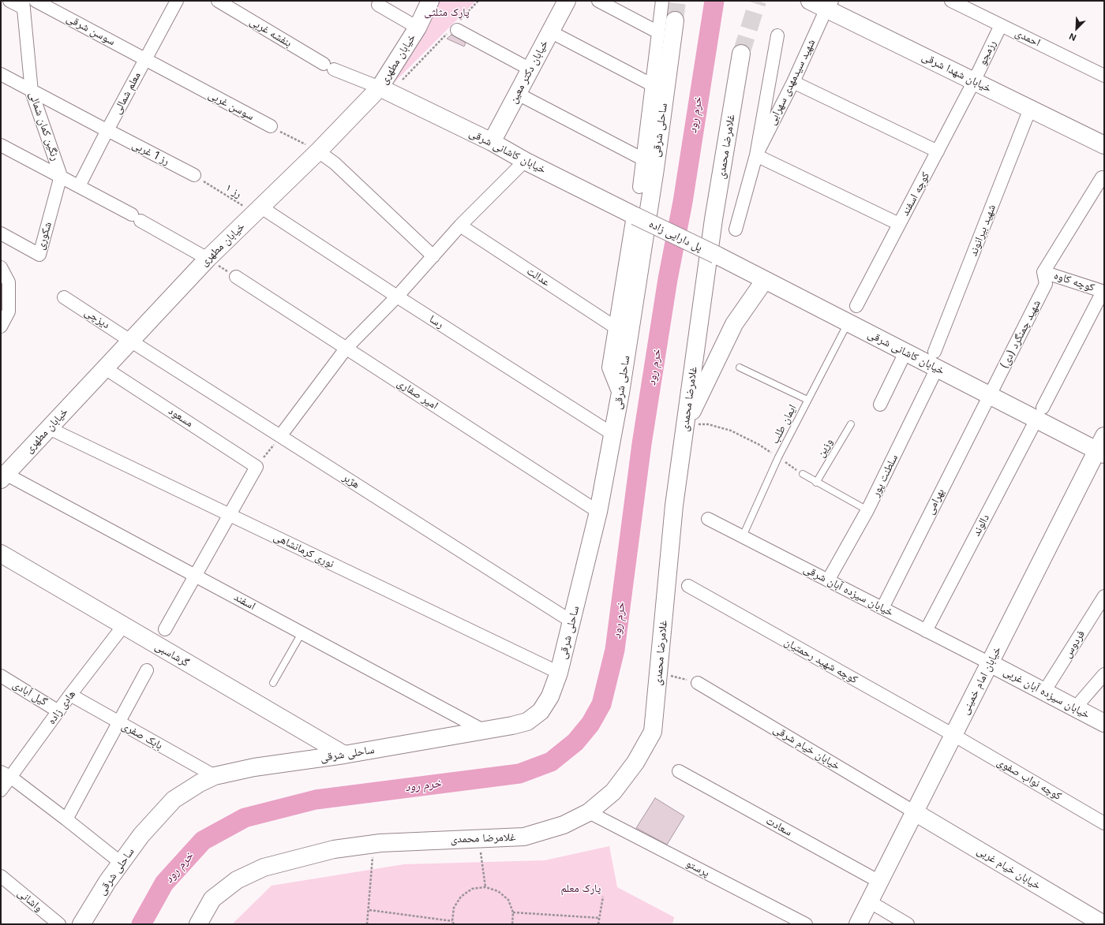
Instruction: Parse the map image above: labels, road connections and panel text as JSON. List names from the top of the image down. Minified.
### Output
{"streets":{"main road":["خیابان مطهری","خیابان دکتر معین","خیابان شهدا شرقی","ساحلی شرقی","غلامرضا محمدی","خیابان کاشانی شرقی","پل دارایی زاده","گرشاسبی","خیابان امام خمینی","خیابان سیزده آبان غربی","خیابان خیام غربی"],"street":["سوسن شرقی","بنفشه غربی","احمدی","رزمجو","شهید سیدمهدی سهرابی","معلم شمالی","سوسن غربی","رنگین کمان شمالی","رز 1 غربی","کوچه اسفند","شهید بیرانوند","شکوری","عدالت","کوچه کاوه","دیزچی","رسا","شهید چمنگرد (دی)","امیر صفاری","مسعود","سلطنت پور","هژبر","بهرامی","دالوند","نوری کرمانشاهی","خیابان سیزده آبان شرقی","اسفند","فردوس","کوچه شهید رحمتیان","گیل آبادی","هادی زاده","بابک صفری","خیابان خیام شرقی","کوچه نواب صفوی","سعادت","پرستو","واشانی"],"lane":["ایمان طلب","وزین"],"path":["رز ۱"]},"crossings":[["سوسن شرقی","معلم شمالی"],["سوسن شرقی","سوسن غربی"],["بنفشه غربی","خیابان مطهری"],["بنفشه غربی","خیابان کاشانی شرقی"],["احمدی","رزمجو"],["رزمجو","خیابان شهدا شرقی"],["رزمجو","کوچه اسفند"],["خیابان مطهری","خیابان کاشانی شرقی"],["خیابان مطهری","رز ۱"],["خیابان مطهری","دیزچی"],["خیابان مطهری","رسا"],["خیابان مطهری","مسعود"],["خیابان مطهری","هژبر"],["خیابان مطهری","نوری کرمانشاهی"],["خیابان مطهری","اسفند"],["خیابان دکتر معین","خیابان کاشانی شرقی"],["خیابان شهدا شرقی","شهید سیدمهدی سهرابی"],["خیابان شهدا شرقی","کوچه اسفند"],["خیابان شهدا شرقی","شهید بیرانوند"],["معلم شمالی","سوسن غربی"],["معلم شمالی","رز 1 غربی"],["رنگین کمان شمالی","رز 1 غربی"],["رنگین کمان شمالی","شکوری"],["ساحلی شرقی","رسا"],["ساحلی شرقی","امیر صفاری"],["ساحلی شرقی","هژبر"],["ساحلی شرقی","نوری کرمانشاهی"],["ساحلی شرقی","اسفند"],["ساحلی شرقی","گرشاسبی"],["ساحلی شرقی","بابک صفری"],["غلامرضا محمدی","پرستو"],["خیابان کاشانی شرقی","پل دارایی زاده"],["خیابان کاشانی شرقی","کوچه کاوه"],["خیابان کاشانی شرقی","شهید چمنگرد (دی)"],["خیابان کاشانی شرقی","ایمان طلب"],["خیابان کاشانی شرقی","سلطنت پور"],["خیابان کاشانی شرقی","بهرامی"],["خیابان کاشانی شرقی","دالوند"],["خیابان کاشانی شرقی","خیابان امام خمینی"],["رز 1 غربی","رز ۱"],["رز ۱","رسا"],["کوچه کاوه","شهید چمنگرد (دی)"],["کوچه کاوه","دالوند"],["دیزچی","هژبر"],["شهید چمنگرد (دی)","بهرامی"],["ایمان طلب","خیابان سیزده آبان شرقی"],["سلطنت پور","خیابان سیزده آبان شرقی"],["بهرامی","خیابان سیزده آبان شرقی"],["دالوند","خیابان سیزده آبان شرقی"],["خیابان سیزده آبان شرقی","خیابان امام خمینی"],["خیابان سیزده آبان شرقی","خیابان سیزده آبان غربی"],["فردوس","خیابان سیزده آبان غربی"],["گرشاسبی","هادی زاده"],["کوچه شهید رحمتیان","خیابان امام خمینی"],["کوچه شهید رحمتیان","کوچه نواب صفوی"],["خیابان امام خمینی","خیابان سیزده آبان غربی"],["خیابان امام خمینی","خیابان خیام شرقی"],["خیابان امام خمینی","کوچه نواب صفوی"],["خیابان امام خمینی","سعادت"],["خیابان امام خمینی","خیابان خیام غربی"],["گیل آبادی","هادی زاده"],["هادی زاده","بابک صفری"],["خیابان خیام شرقی","خیابان خیام غربی"]],"water":["خرم رود"],"parks":["پارک مثلثی","پارک معلم"],"north":"bottom left"}
